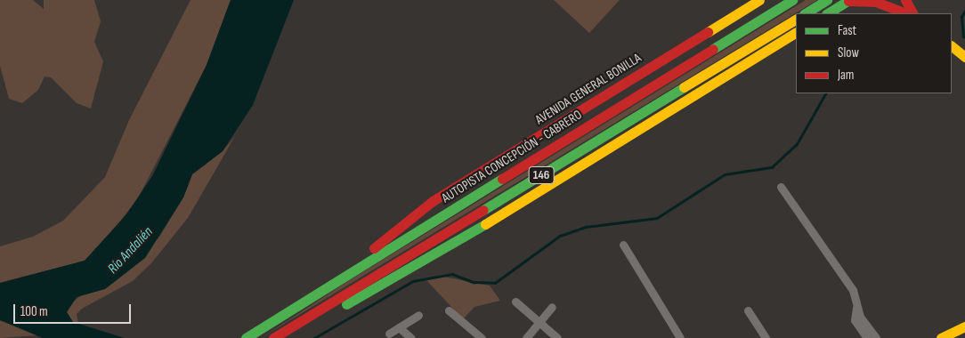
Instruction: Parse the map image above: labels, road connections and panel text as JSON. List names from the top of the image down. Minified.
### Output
{"streets":{"main road":["AVENIDA GENERAL BONILLA","AUTOPISTA CONCEPCIÓN - CABRERO","146"]},"crossings":[["AVENIDA GENERAL BONILLA","AUTOPISTA CONCEPCIÓN - CABRERO"]],"water":["Río Andalién"],"legend":["Fast","Slow","Jam"],"scale_bar":"100 m"}
